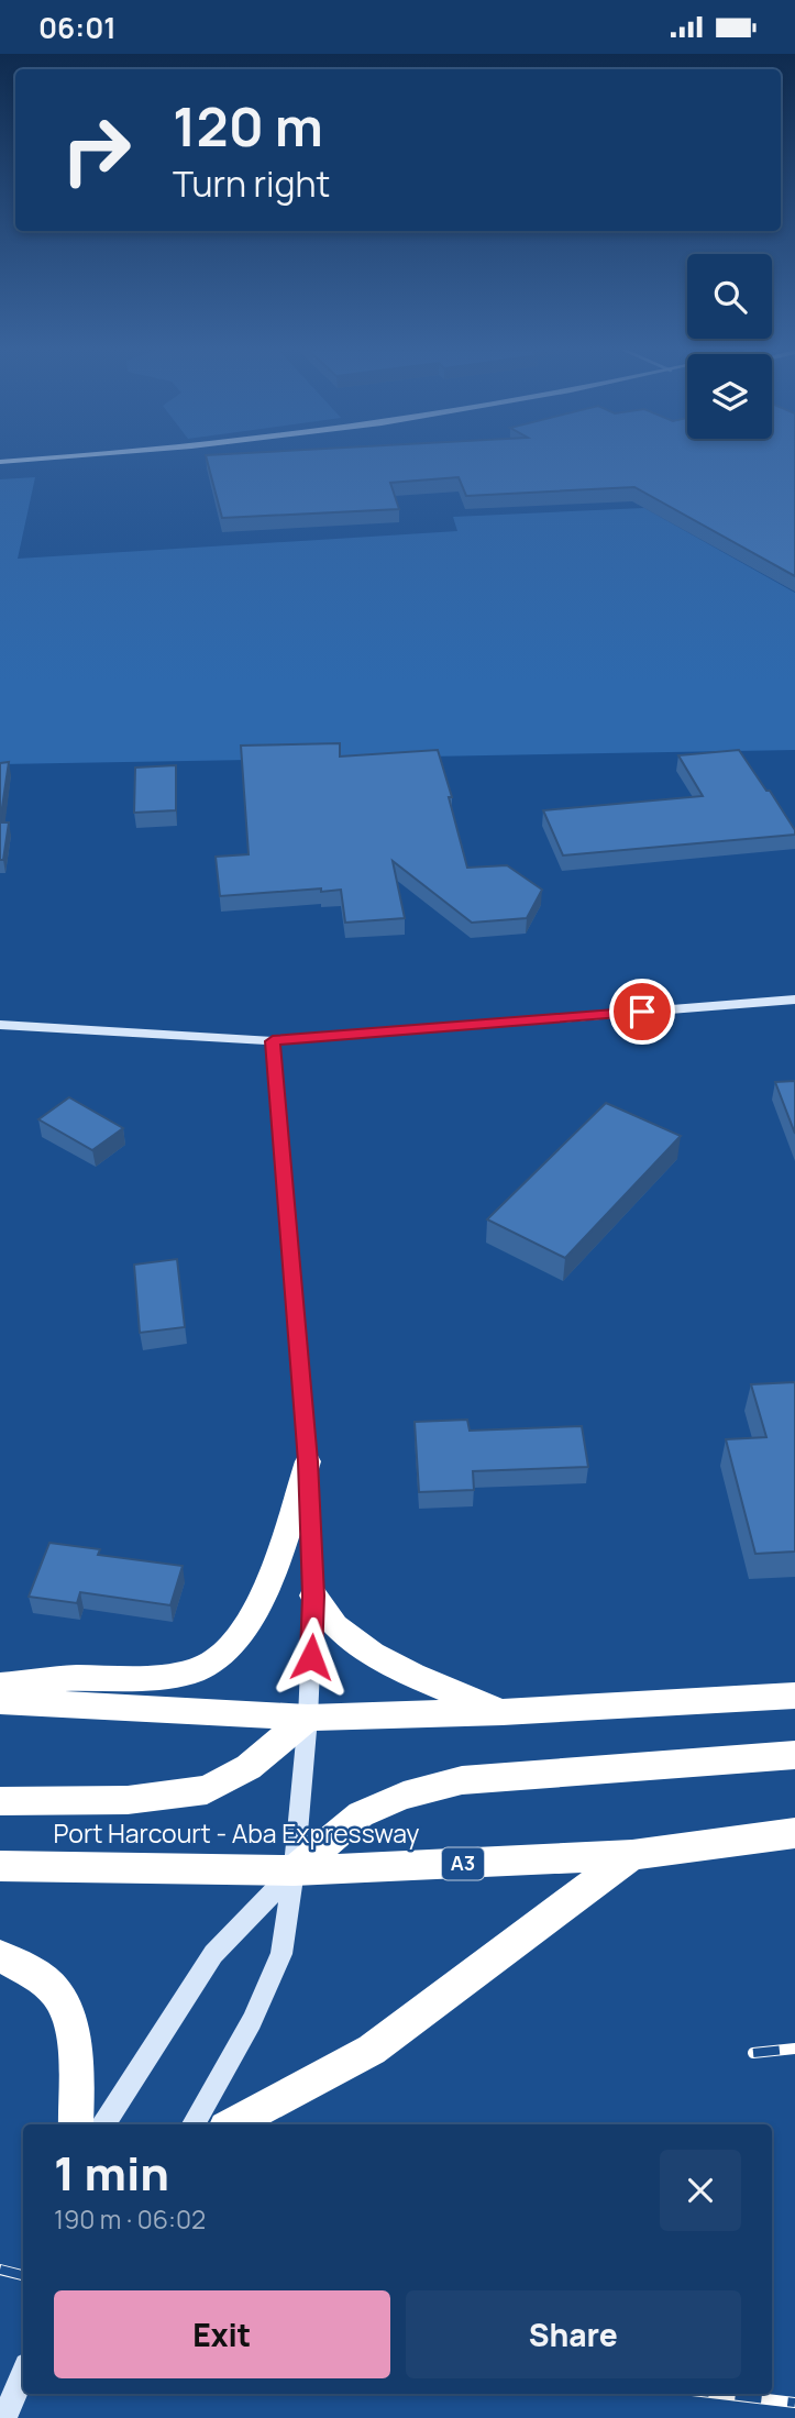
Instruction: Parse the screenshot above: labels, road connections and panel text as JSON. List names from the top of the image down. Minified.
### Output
{"streets":{"highway":["Port Harcourt - Aba Expressway","A3"]},"page":{"status":"06:01","turn":["120 m","Turn right"],"heading":["1 min","190 m · 06:02"],"buttons":["Exit","Share"]}}
